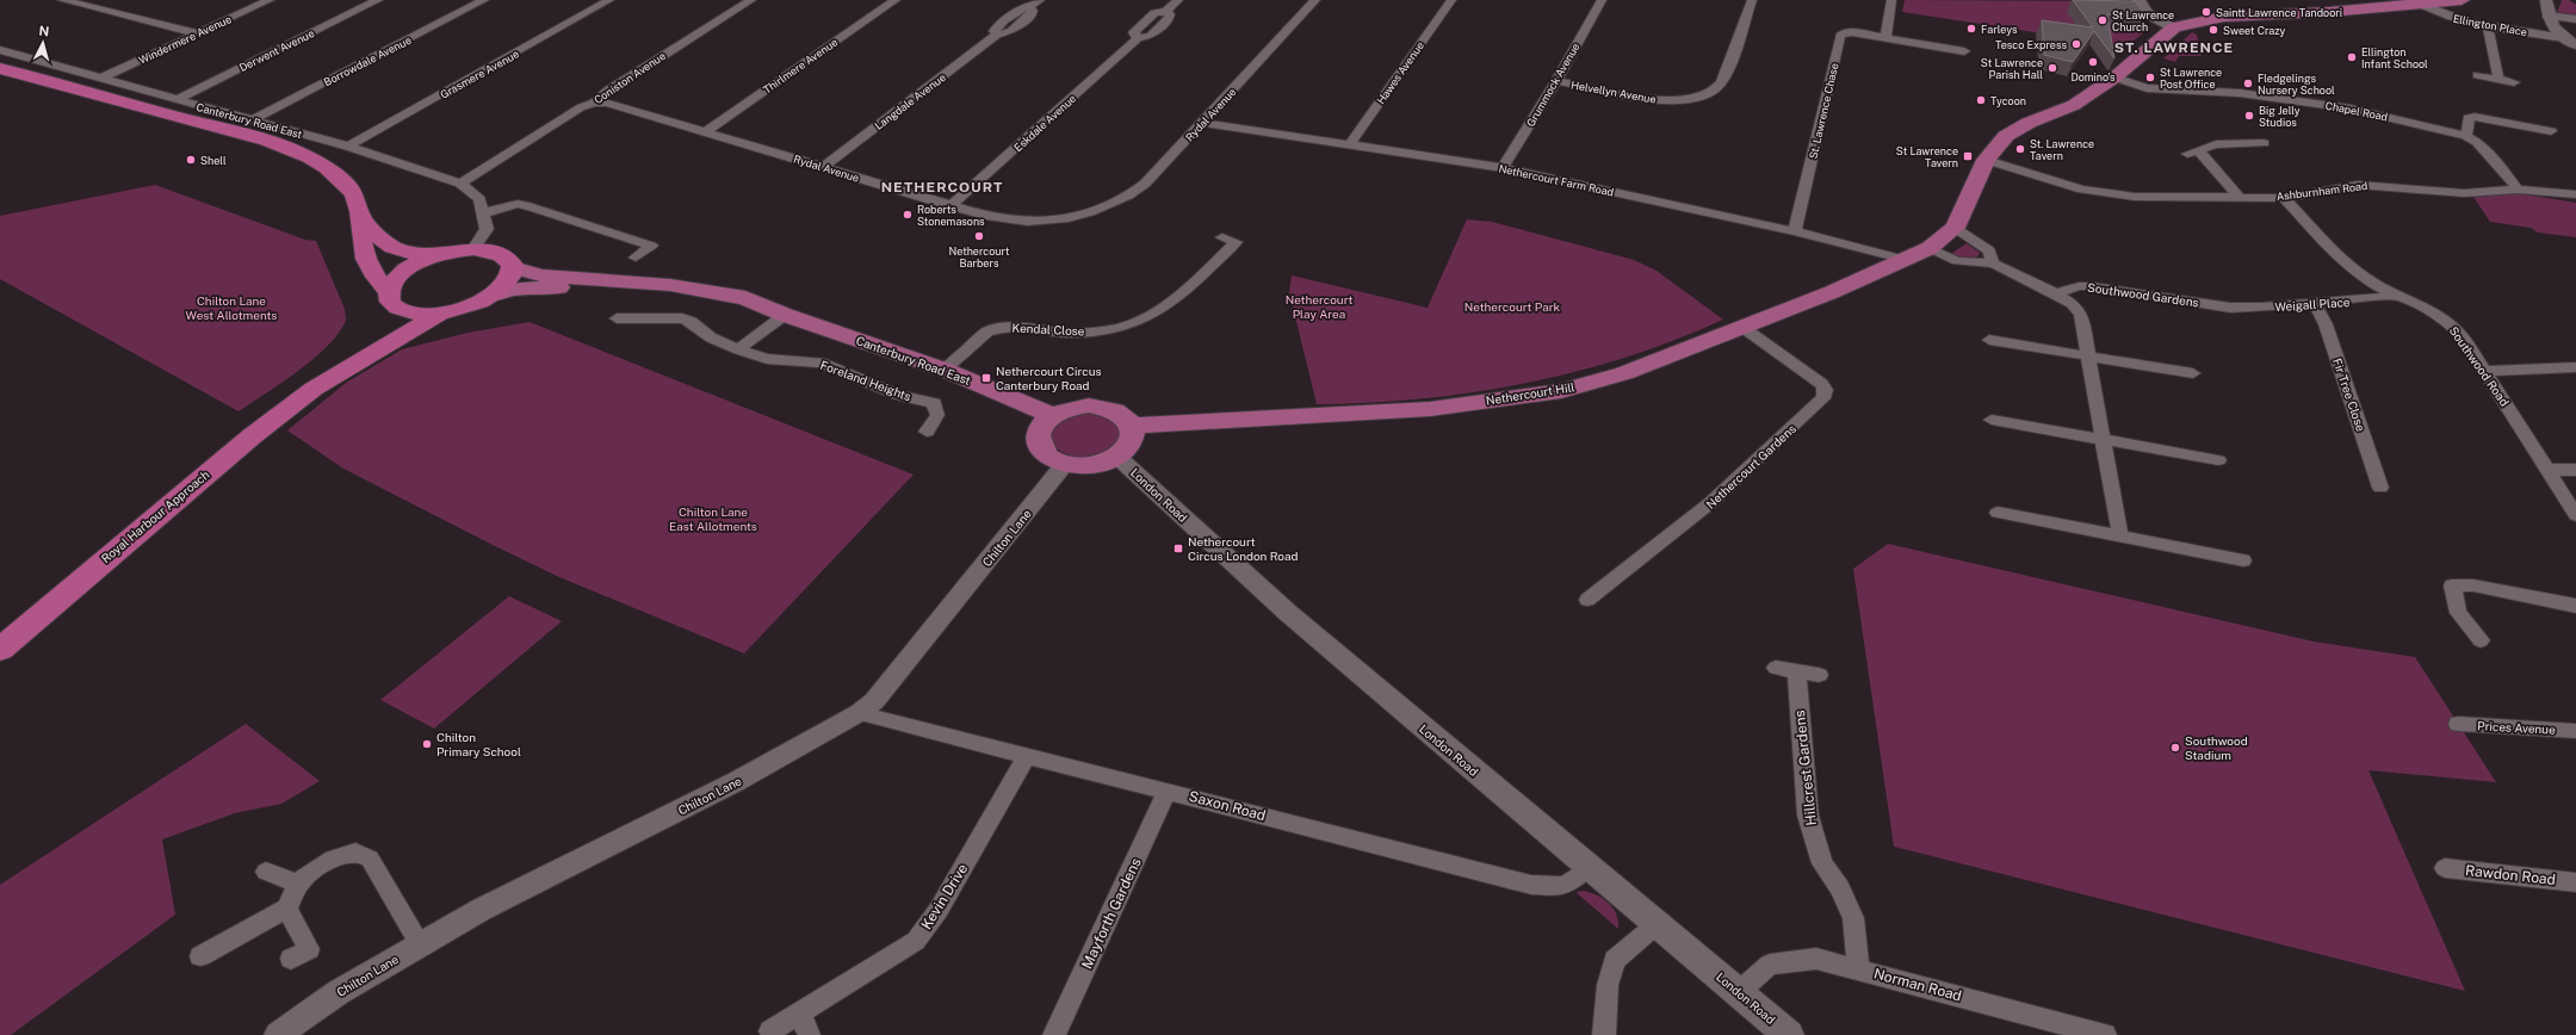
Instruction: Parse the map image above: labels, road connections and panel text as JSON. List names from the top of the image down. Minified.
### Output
{"streets":{"highway":["Canterbury Road East","Royal Harbour Approach"],"main road":["Nethercourt Hill","London Road"],"street":["Ellington Place","Windermere Avenue","Derwent Avenue","Borrowdale Avenue","Thirlmere Avenue","Hawes Avenue","Grasmere Avenue","Coniston Avenue","Grummock Avenue","Helvellyn Avenue","Langdale Avenue","St. Lawrence Chase","Chapel Road","Rydal Avenue","Eskdale Avenue","Nethercourt Farm Road","Ashburnham Road","Southwood Gardens","Weigall Place","Kendal Close","Southwood Road","Foreland Heights","Fir Tree Close","Nethercourt Gardens","Chilton Lane","Prices Avenue","Hillcrest Gardens","Saxon Road","Rawdon Road","Kevin Drive","Mayforth Gardens","Norman Road"]},"crossings":[["Windermere Avenue","Canterbury Road East"],["Derwent Avenue","Canterbury Road East"],["Borrowdale Avenue","Canterbury Road East"],["Thirlmere Avenue","Rydal Avenue"],["Hawes Avenue","Nethercourt Farm Road"],["Grasmere Avenue","Canterbury Road East"],["Coniston Avenue","Rydal Avenue"],["Coniston Avenue","Canterbury Road East"],["Grummock Avenue","Helvellyn Avenue"],["Grummock Avenue","Nethercourt Farm Road"],["Langdale Avenue","Rydal Avenue"],["St. Lawrence Chase","Nethercourt Farm Road"],["Chapel Road","Ashburnham Road"],["Rydal Avenue","Eskdale Avenue"],["Rydal Avenue","Nethercourt Farm Road"],["Canterbury Road East","Kendal Close"],["Canterbury Road East","Nethercourt Hill"],["Canterbury Road East","London Road"],["Canterbury Road East","Royal Harbour Approach"],["Canterbury Road East","Chilton Lane"],["Nethercourt Farm Road","Nethercourt Hill"],["Ashburnham Road","Southwood Road"],["Southwood Gardens","Weigall Place"],["Southwood Gardens","Nethercourt Hill"],["Weigall Place","Southwood Road"],["Weigall Place","Fir Tree Close"],["Nethercourt Hill","Nethercourt Gardens"],["Nethercourt Hill","London Road"],["Nethercourt Hill","Chilton Lane"],["London Road","Chilton Lane"],["London Road","Saxon Road"],["London Road","Norman Road"],["Chilton Lane","Saxon Road"],["Hillcrest Gardens","Norman Road"],["Saxon Road","Kevin Drive"],["Saxon Road","Mayforth Gardens"]],"districts":["ST. LAWRENCE","NETHERCOURT"],"parks":["Nethercourt Play Area","Chilton Lane West Allotments","Nethercourt Park","Chilton Lane East Allotments"],"places":{"other":["Saintt Lawrence Tandoori","St Lawrence Church","Farleys","Sweet Crazy","Tesco Express","Ellington Infant School","Domino's","St Lawrence Parish Hall","St Lawrence Post Office","Fledgelings Nursery School","Tycoon","Big Jelly Studios","St. Lawrence Tavern","Shell","Roberts Stonemasons","Nethercourt Barbers","Chilton Primary School","Southwood Stadium"],"transit":["St Lawrence Tavern","Nethercourt Circus Canterbury Road","Nethercourt Circus London Road"]},"north":"top"}
